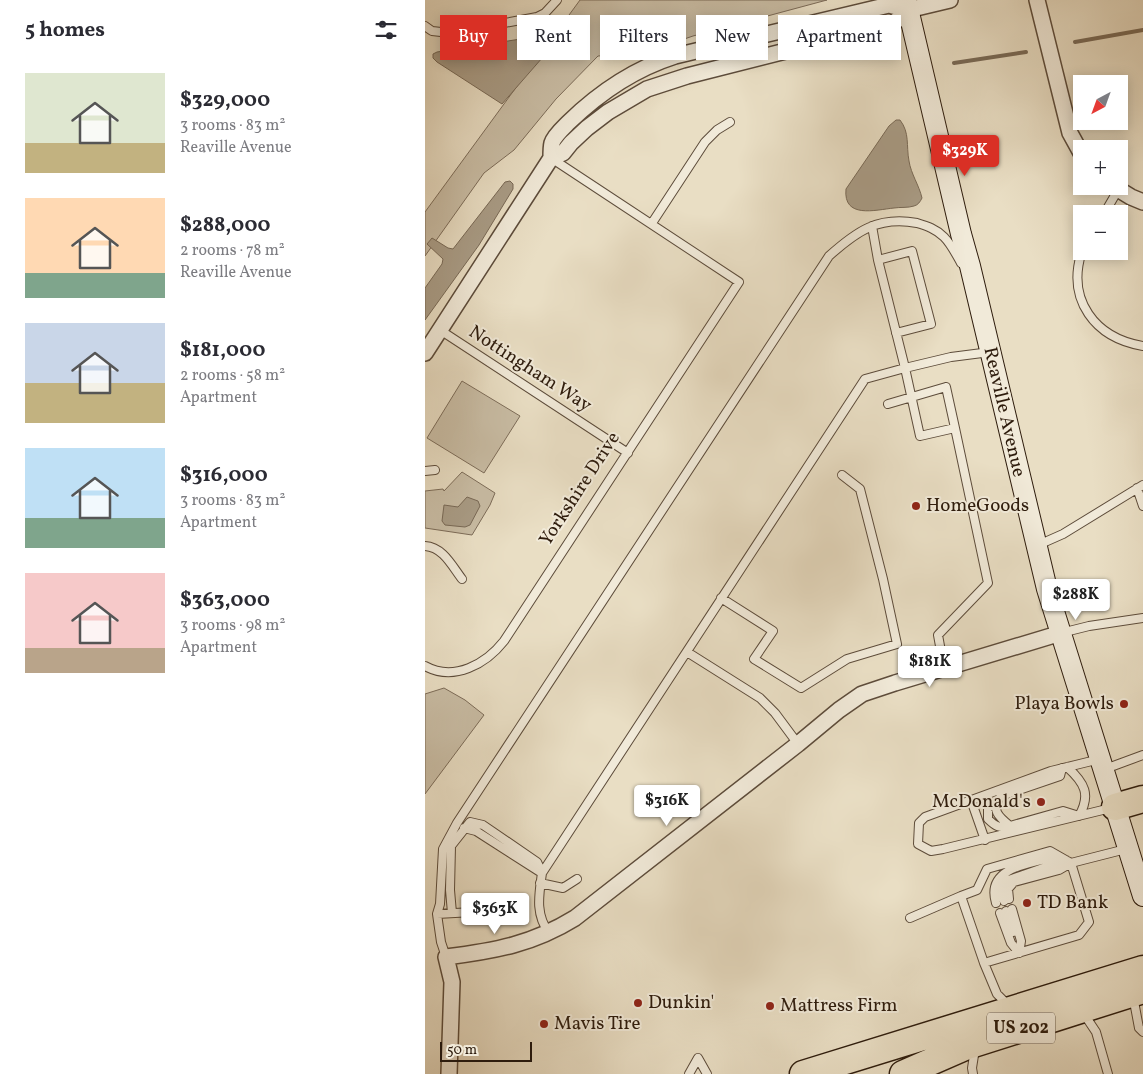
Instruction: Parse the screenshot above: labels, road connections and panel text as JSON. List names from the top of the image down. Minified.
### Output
{"streets":{"highway":["US 202"],"street":["Reaville Avenue"],"lane":["Nottingham Way","Yorkshire Drive"]},"crossings":[["Nottingham Way","Yorkshire Drive"]],"places":["HomeGoods","Playa Bowls","McDonald's","TD Bank","Dunkin'","Mattress Firm","Mavis Tire"],"scale_bar":"50 m","north":"bottom left","page":{"heading":"5 homes","chip":["Buy","Rent","Filters","New","Apartment"],"list":[{"name":"$329,000","note":"3 rooms · 83 m² · Reaville Avenue"},{"name":"$288,000","note":"2 rooms · 78 m² · Reaville Avenue"},{"name":"$181,000","note":"2 rooms · 58 m² · Apartment"},{"name":"$316,000","note":"3 rooms · 83 m² · Apartment"},{"name":"$363,000","note":"3 rooms · 98 m² · Apartment"}],"map_buttons":["+","−"],"price":["$329K","$288K","$181K","$316K","$363K"],"scale":"50 m"}}
